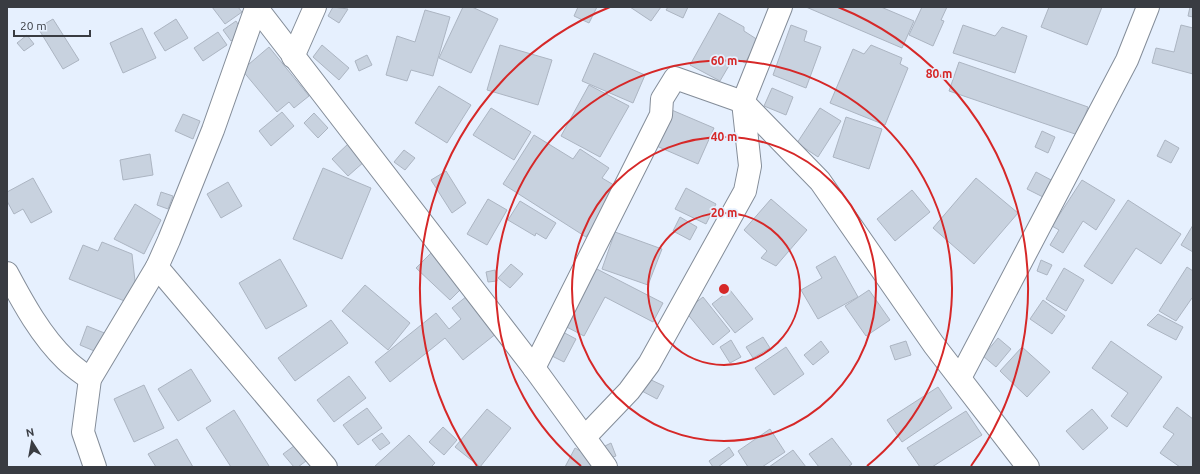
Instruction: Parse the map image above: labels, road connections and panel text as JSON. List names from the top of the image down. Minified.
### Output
{"scale_bar":"20 m","north":"top","rings":["60 m","80 m","40 m","20 m"]}
